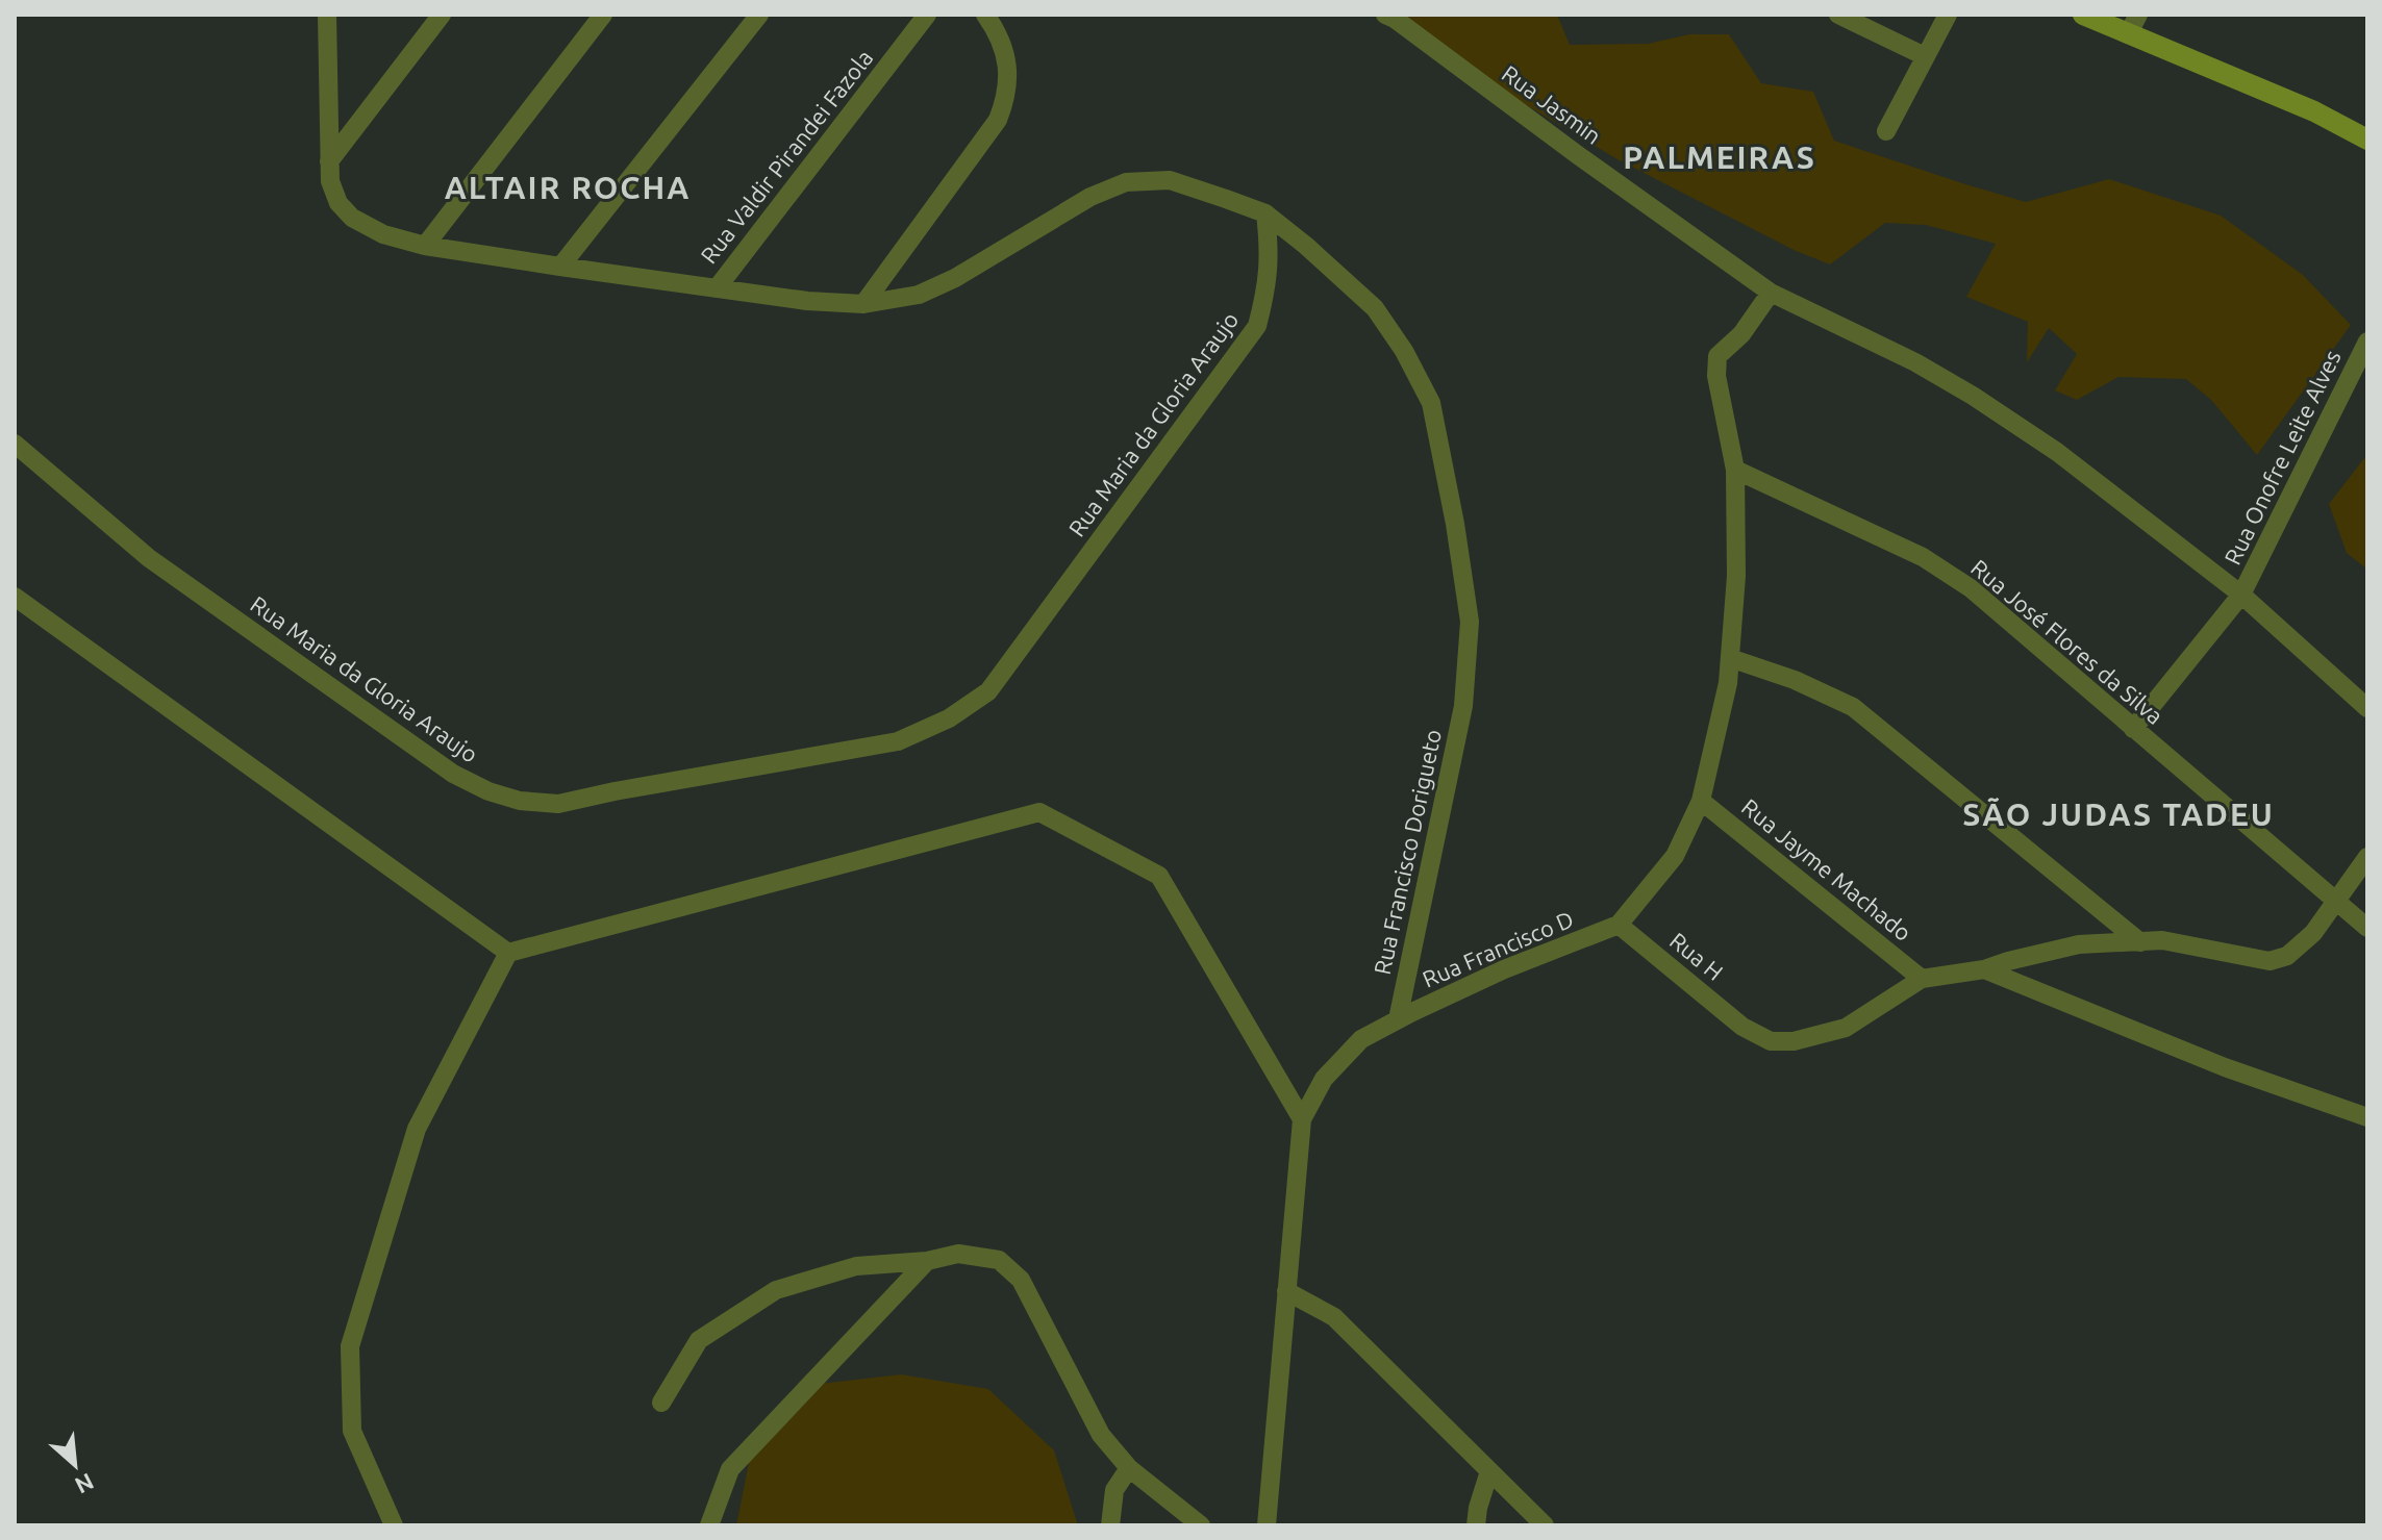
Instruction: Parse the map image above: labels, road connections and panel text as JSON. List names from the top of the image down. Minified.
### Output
{"streets":{"street":["Rua Jasmin","Rua Valdir Pirandei Fazola","Rua Maria da Gloria Araujo","Rua Onofre Leite Alves","Rua José Flores da Silva","Rua Francisco Dorigueto","Rua Jayme Machado","Rua Francisco D","Rua H"]},"crossings":[["Rua Jasmin","Rua Onofre Leite Alves"],["Rua Maria da Gloria Araujo","Rua Francisco Dorigueto"],["Rua Onofre Leite Alves","Rua José Flores da Silva"],["Rua Francisco Dorigueto","Rua Francisco D"],["Rua Jayme Machado","Rua H"],["Rua Francisco D","Rua H"]],"districts":["PALMEIRAS","ALTAIR ROCHA","SÃO JUDAS TADEU"],"north":"bottom right"}
